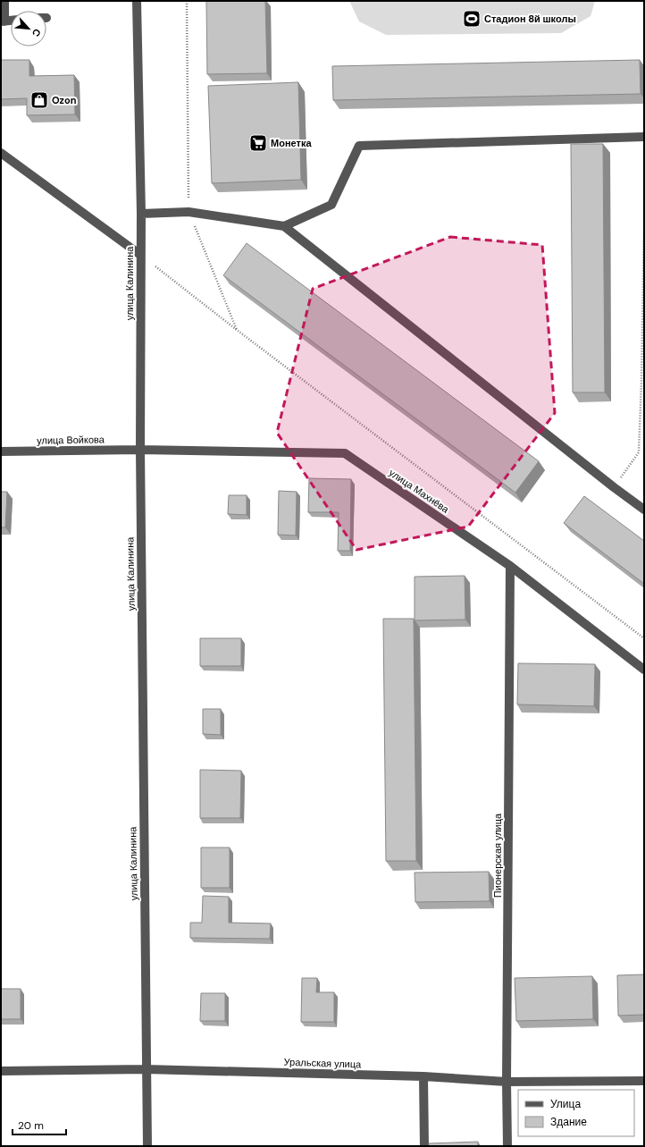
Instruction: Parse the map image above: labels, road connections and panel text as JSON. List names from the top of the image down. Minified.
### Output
{"streets":{"street":["улица Калинина","улица Войкова","улица Махнёва","Пионерская улица","Уральская улица"]},"crossings":[["улица Калинина","улица Войкова"],["улица Калинина","улица Махнёва"],["улица Калинина","Уральская улица"],["улица Войкова","улица Махнёва"],["улица Махнёва","Пионерская улица"],["Пионерская улица","Уральская улица"]],"places":{"sports":["Стадион 8й школы"],"shop":["Ozon"],"supermarket":["Монетка"]},"legend":["Улица","Здание"],"scale_bar":"20 m","north":"bottom right"}
